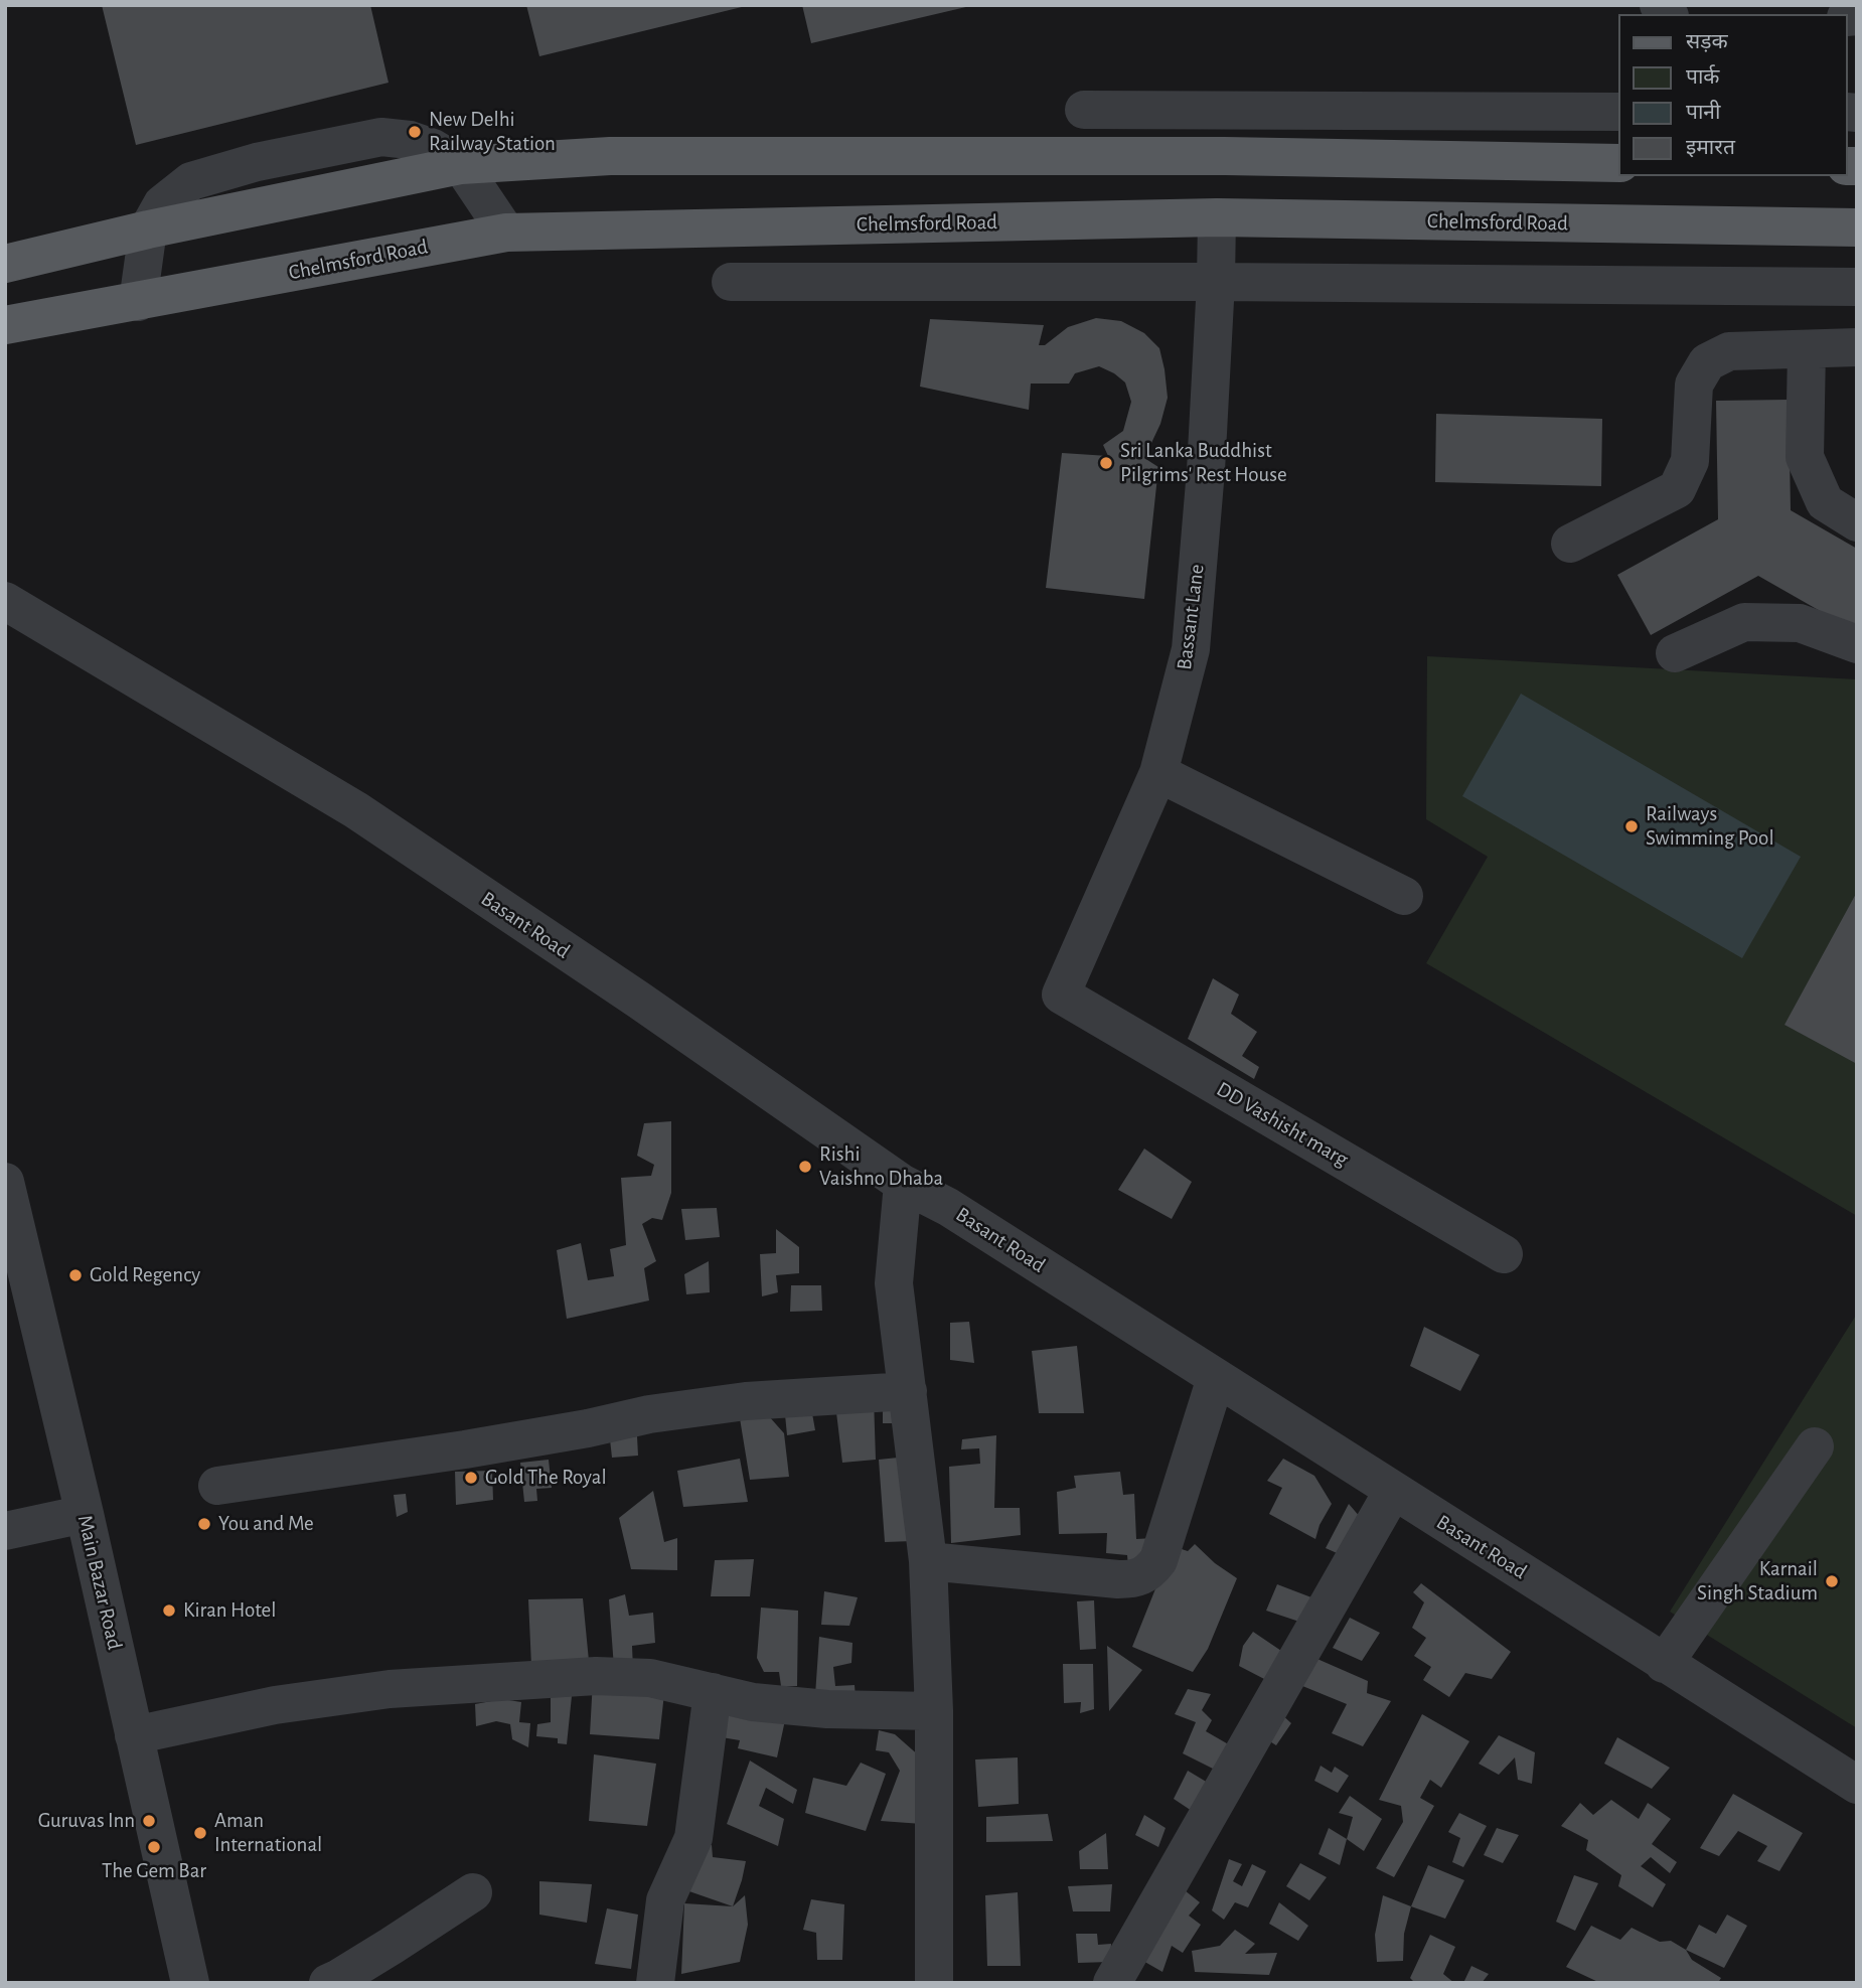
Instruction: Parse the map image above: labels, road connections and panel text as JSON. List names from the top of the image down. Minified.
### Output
{"streets":{"main road":["Chelmsford Road"],"street":["Bassant Lane","Basant Road","DD Vashisht marg","Main Bazar Road"]},"crossings":[["Chelmsford Road","Bassant Lane"],["Bassant Lane","DD Vashisht marg"]],"places":["New Delhi Railway Station","Sri Lanka Buddhist Pilgrims' Rest House","Railways Swimming Pool","Rishi Vaishno Dhaba","Gold Regency","Gold The Royal","You and Me","Karnail Singh Stadium","Kiran Hotel","Guruvas Inn","Aman International","The Gem Bar"],"legend":["सड़क","पार्क","पानी","इमारत"]}
